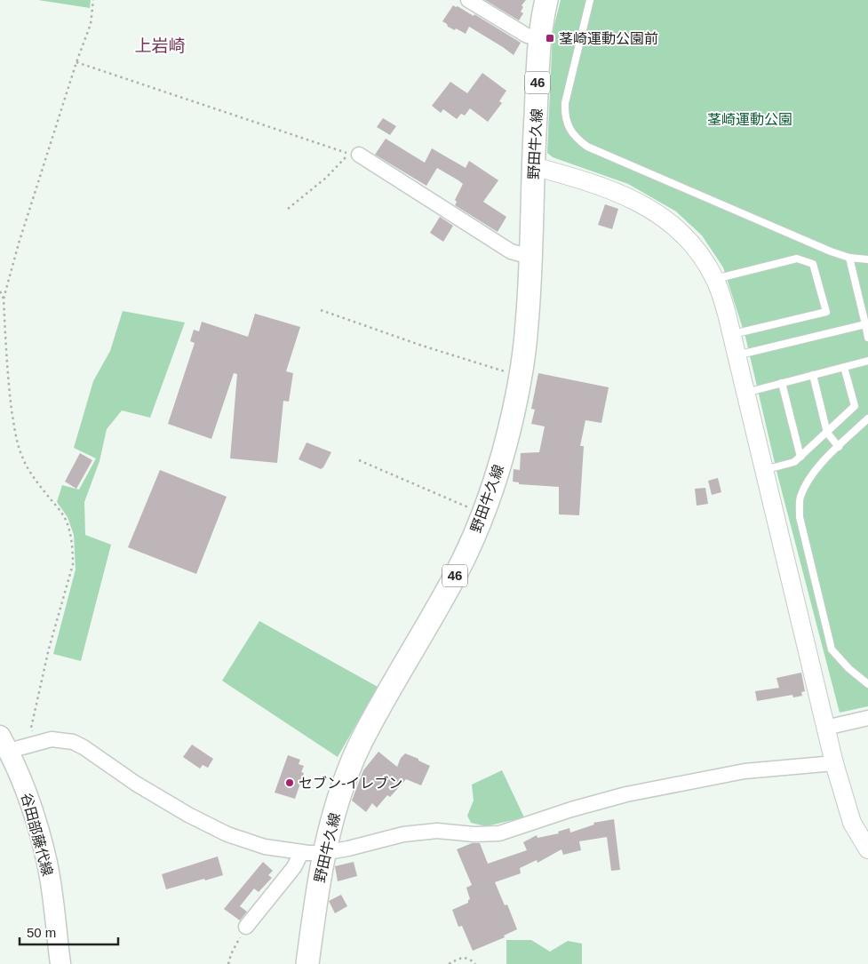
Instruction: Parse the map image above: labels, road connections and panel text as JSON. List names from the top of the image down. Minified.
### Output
{"streets":{"main road":["46","野田牛久線","谷田部藤代線"]},"districts":["上岩崎"],"parks":["茎崎運動公園"],"places":{"transit":["茎崎運動公園前"],"other":["セブン-イレブン"]},"scale_bar":"50 m"}
